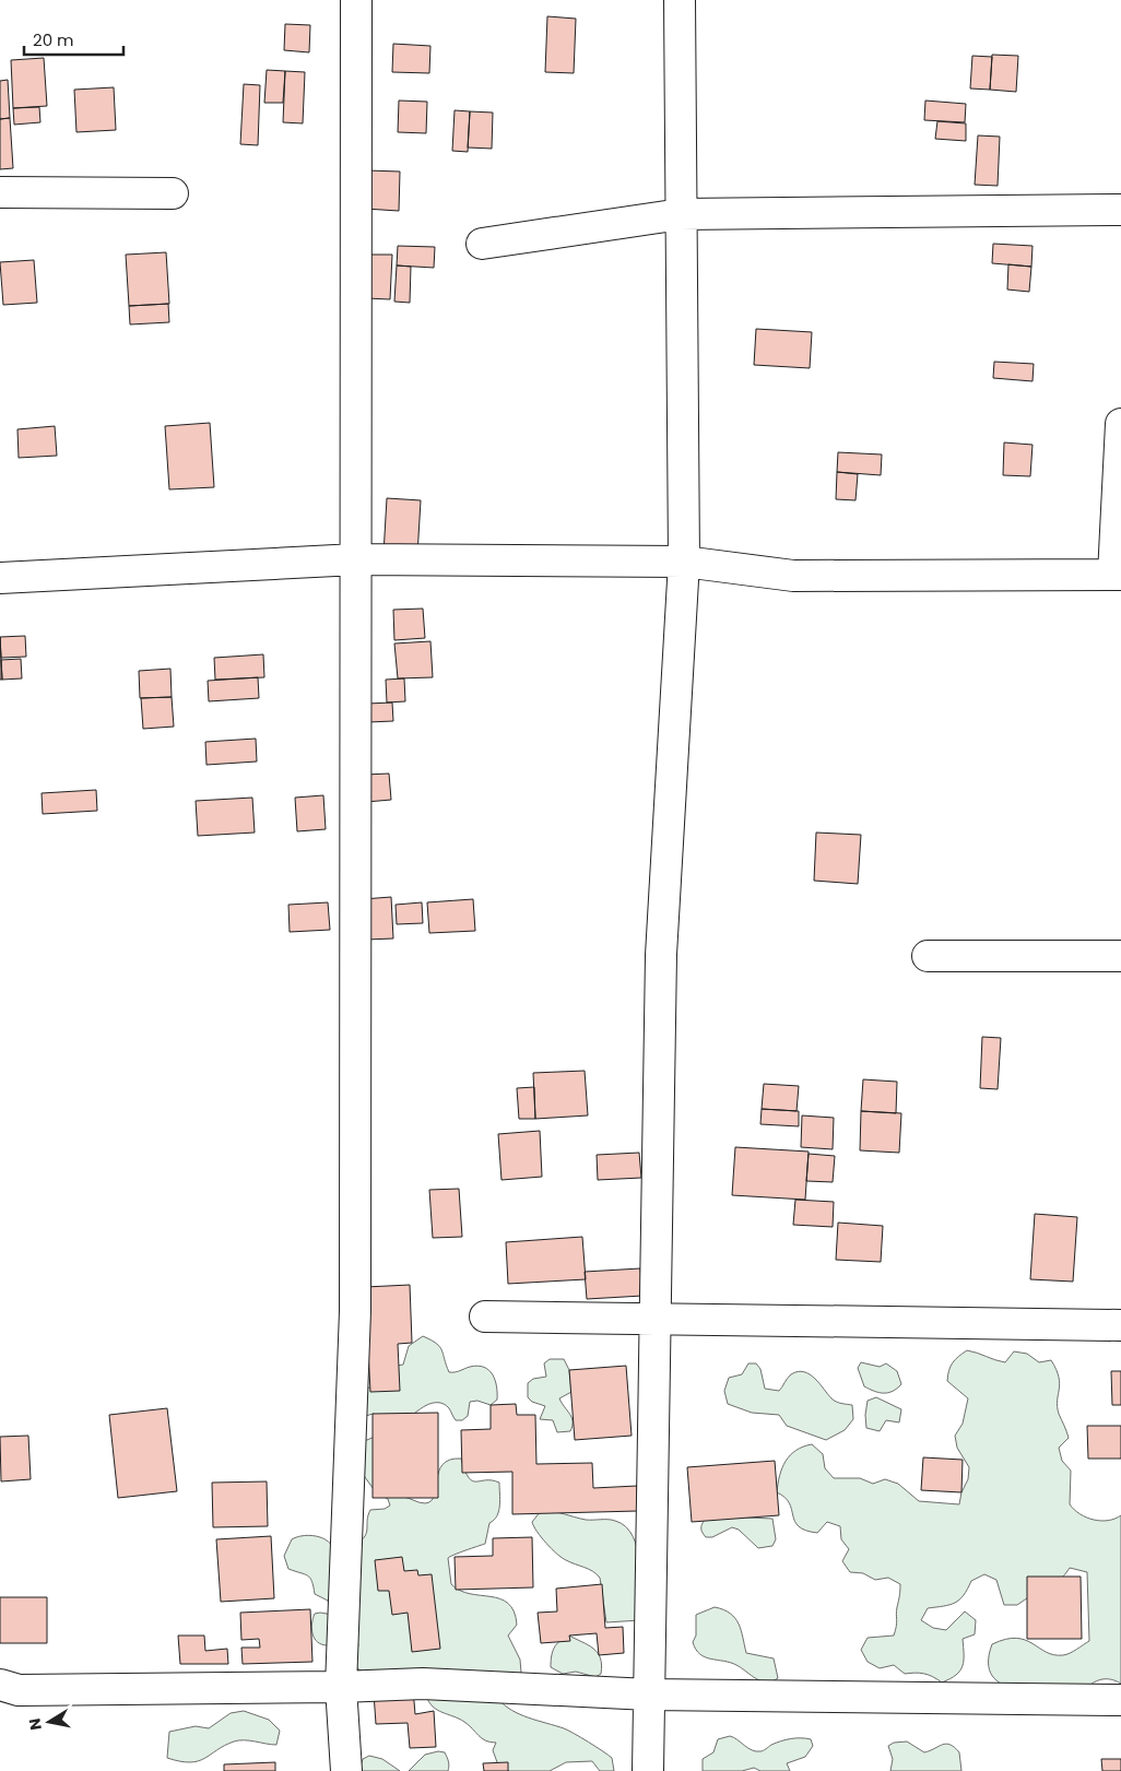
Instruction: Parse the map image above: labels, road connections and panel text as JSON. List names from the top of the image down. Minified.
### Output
{"scale_bar":"20 m","north":"left"}
